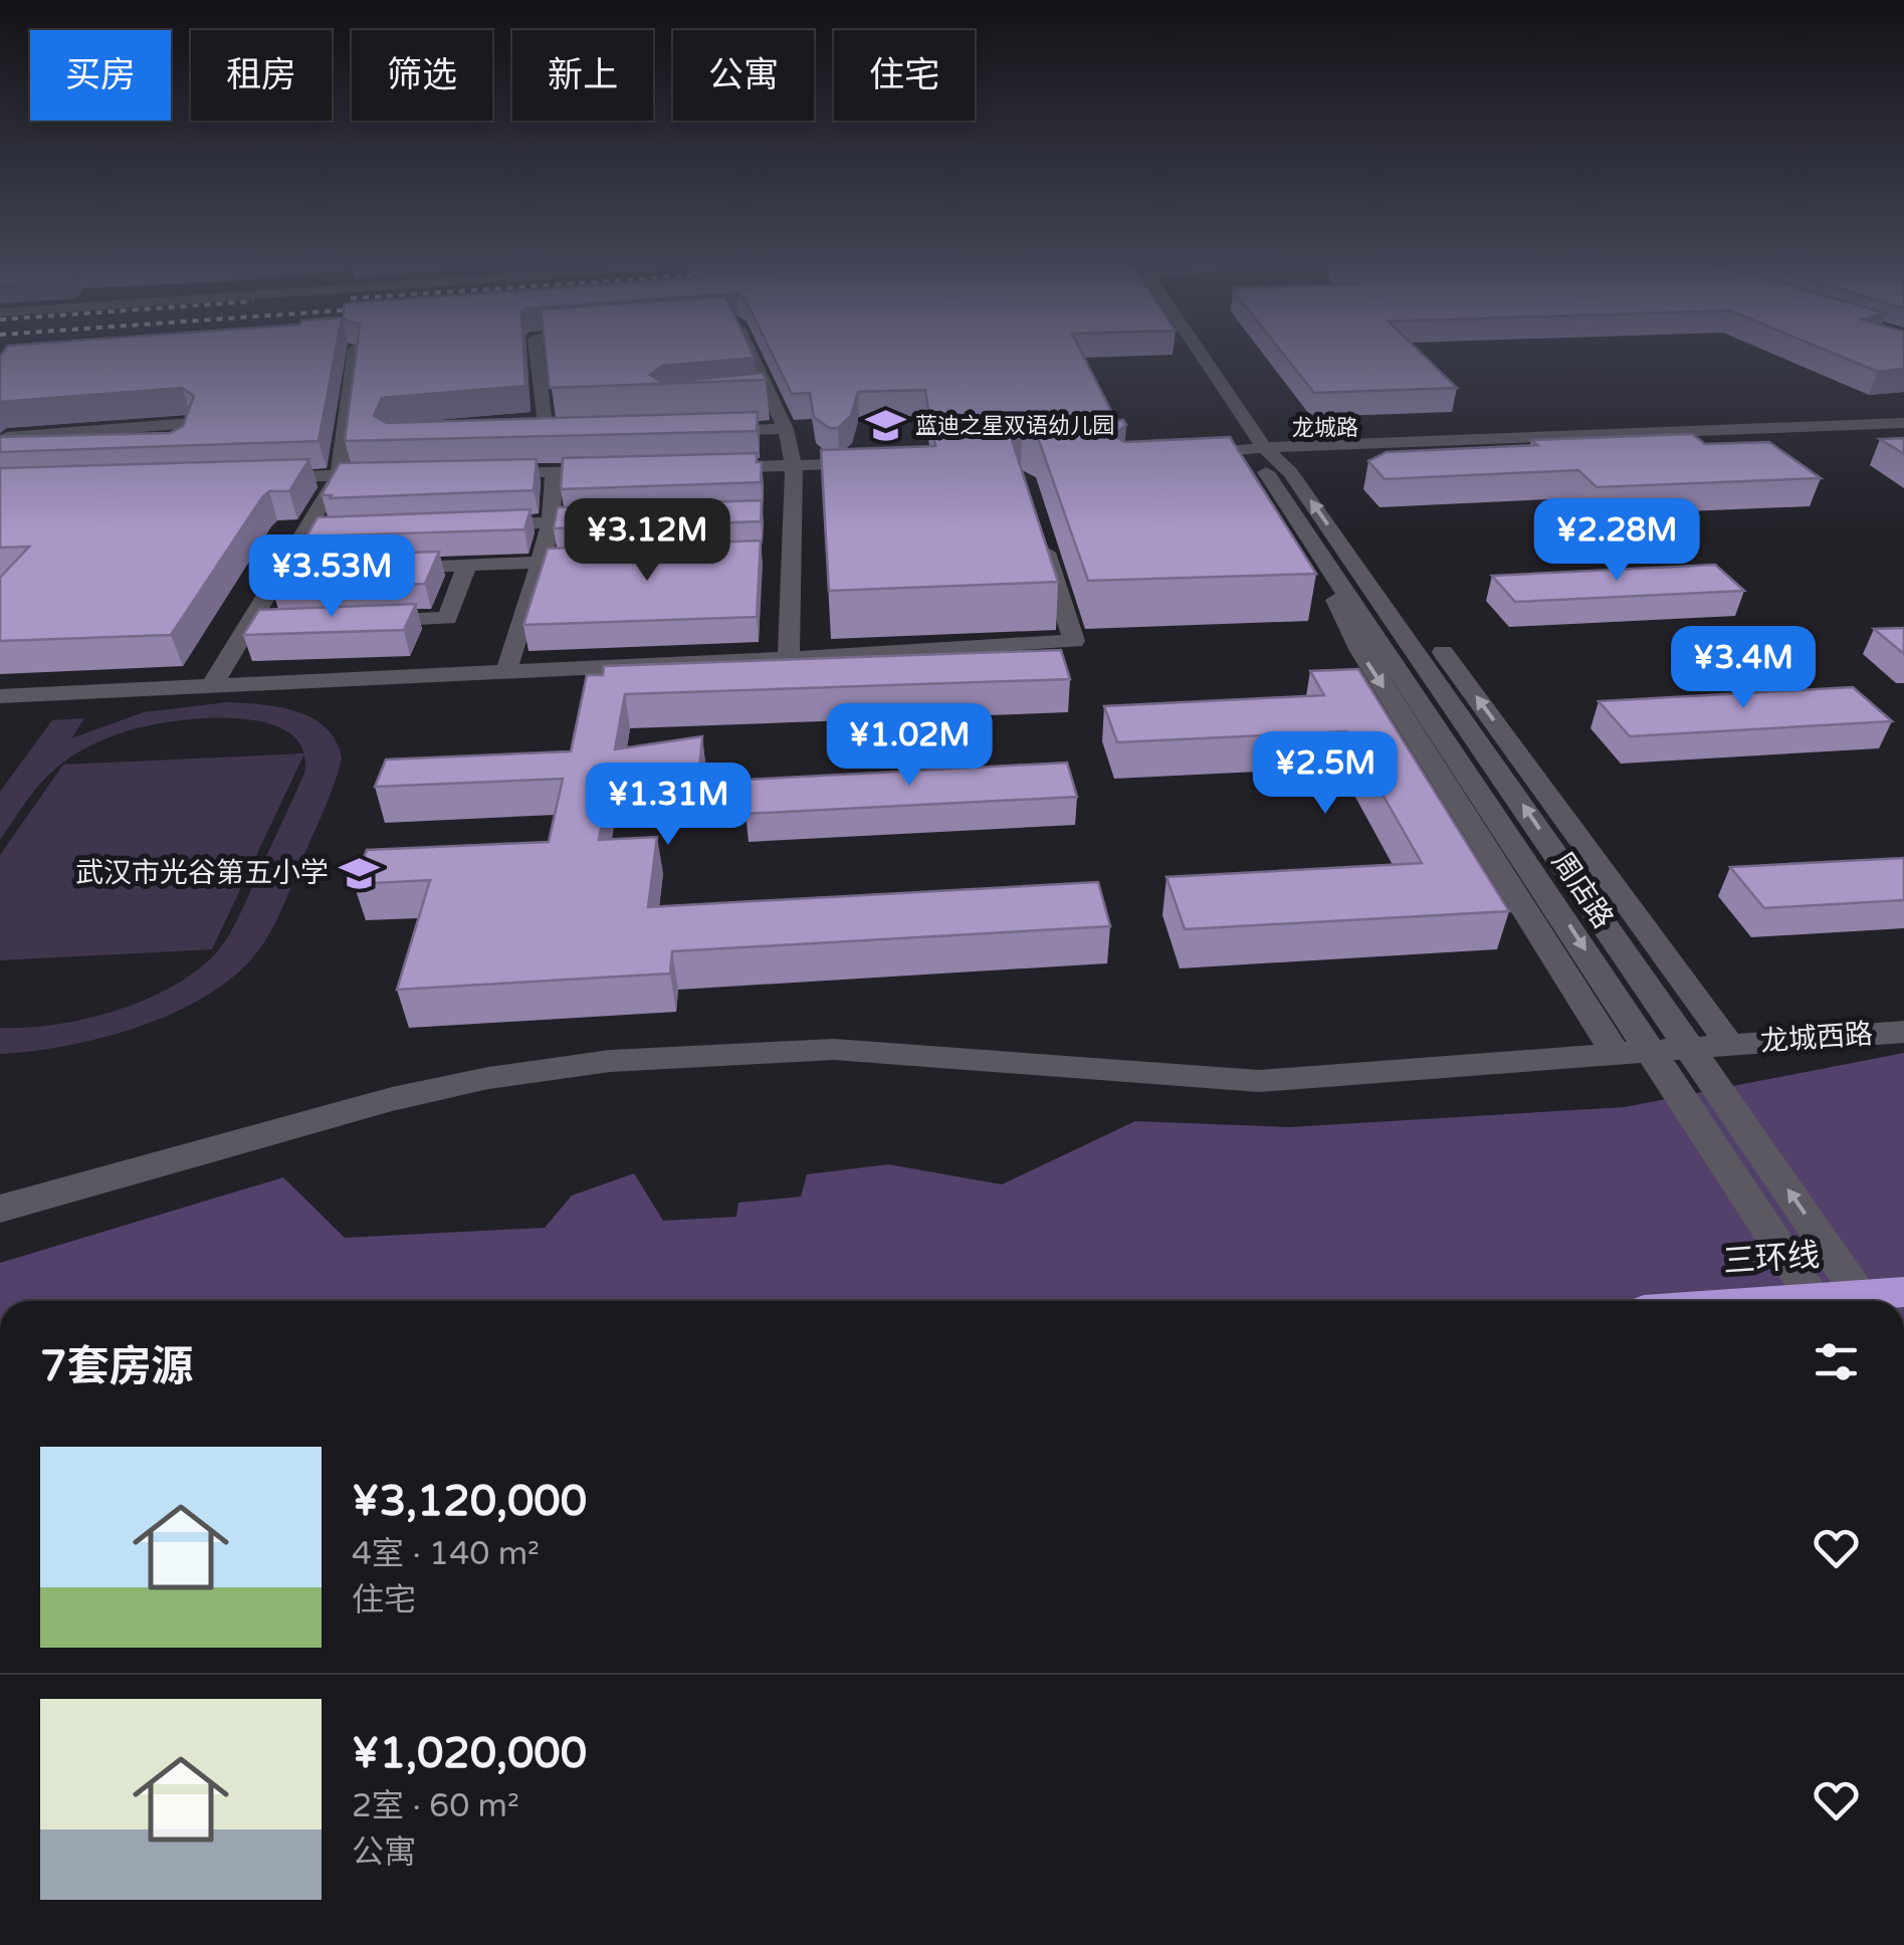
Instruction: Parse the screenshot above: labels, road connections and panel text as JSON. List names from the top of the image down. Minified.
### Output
{"streets":{"highway":["三环线"],"street":["龙城路","周店路","龙城西路"]},"crossings":[["龙城路","周店路"]],"places":{"school or university":["蓝迪之星双语幼儿园","武汉市光谷第五小学"]},"page":{"chip":["买房","租房","筛选","新上","公寓","住宅"],"price":["¥3.12M","¥2.28M","¥3.53M","¥3.4M","¥1.02M","¥2.5M","¥1.31M"],"heading":"7套房源","list":[{"name":"¥3,120,000","note":"4室 · 140 m² · 住宅"},{"name":"¥1,020,000","note":"2室 · 60 m² · 公寓"}]}}
